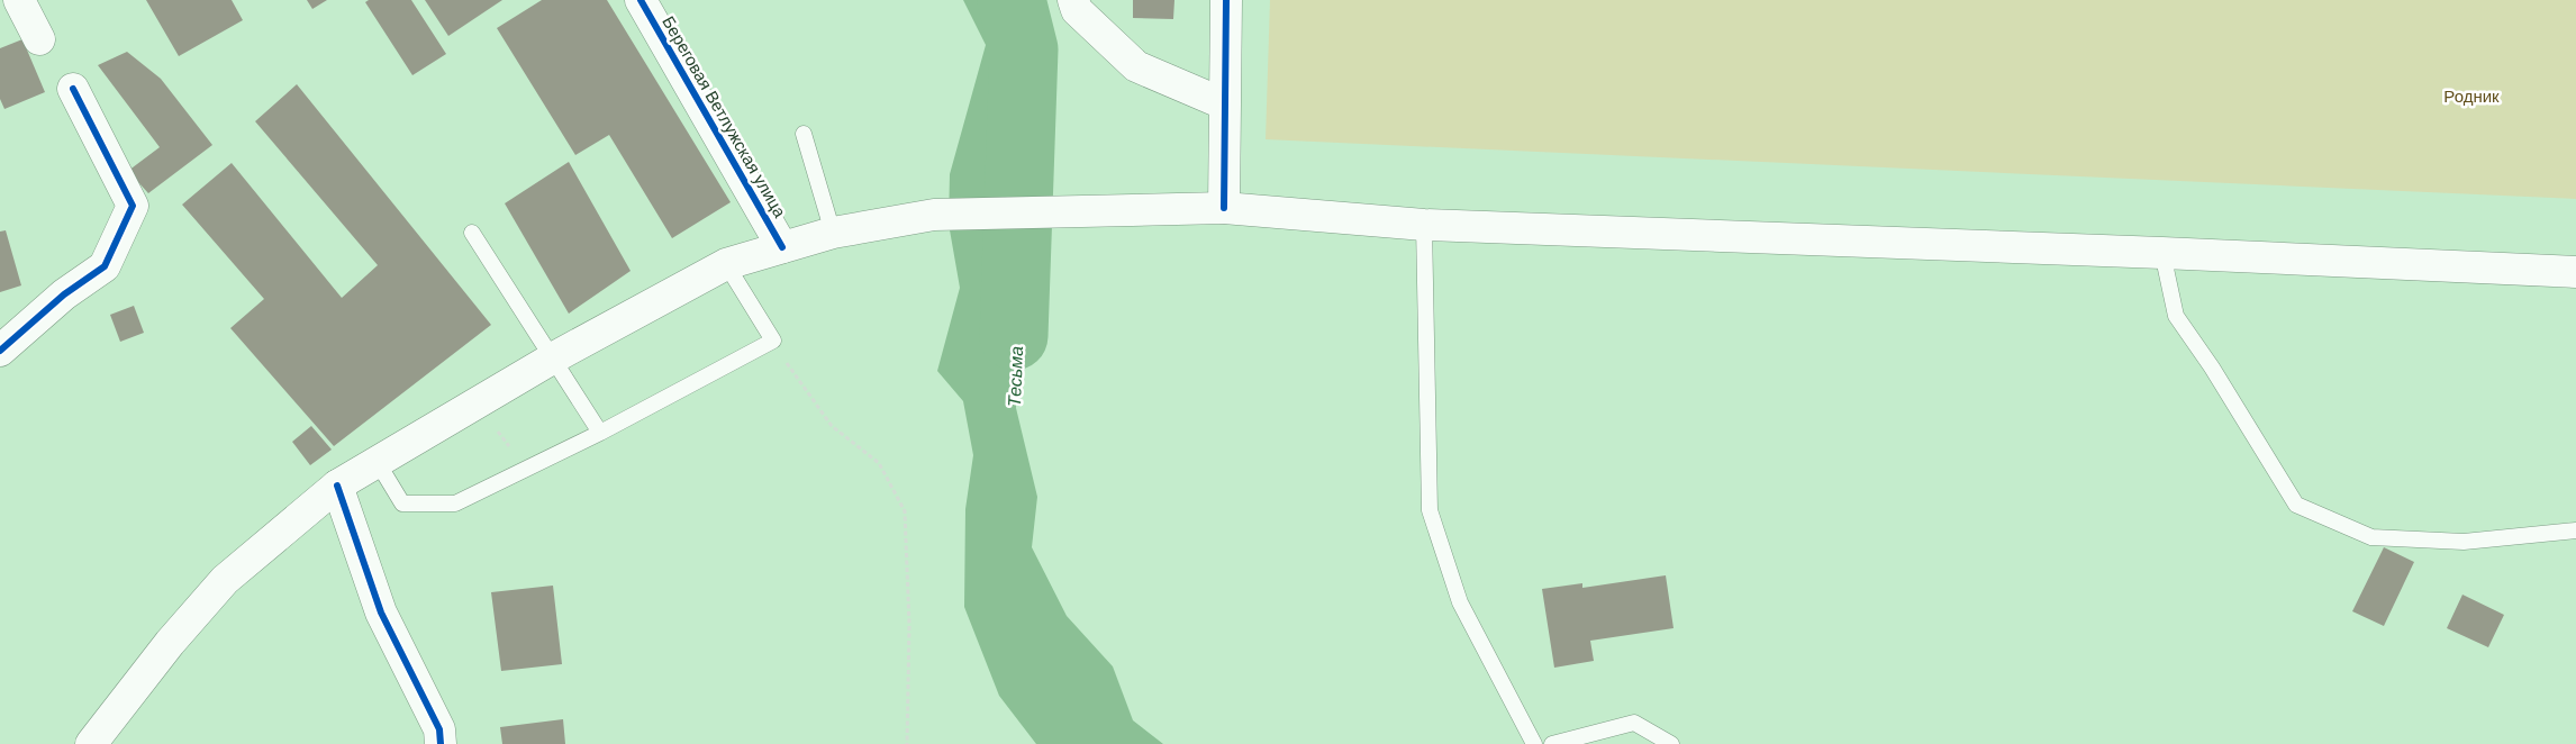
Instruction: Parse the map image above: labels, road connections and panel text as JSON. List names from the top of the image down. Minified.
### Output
{"streets":{"main road":["Береговая Ветлужская улица"]},"water":["Тесьма"],"parks":["Родник"]}
